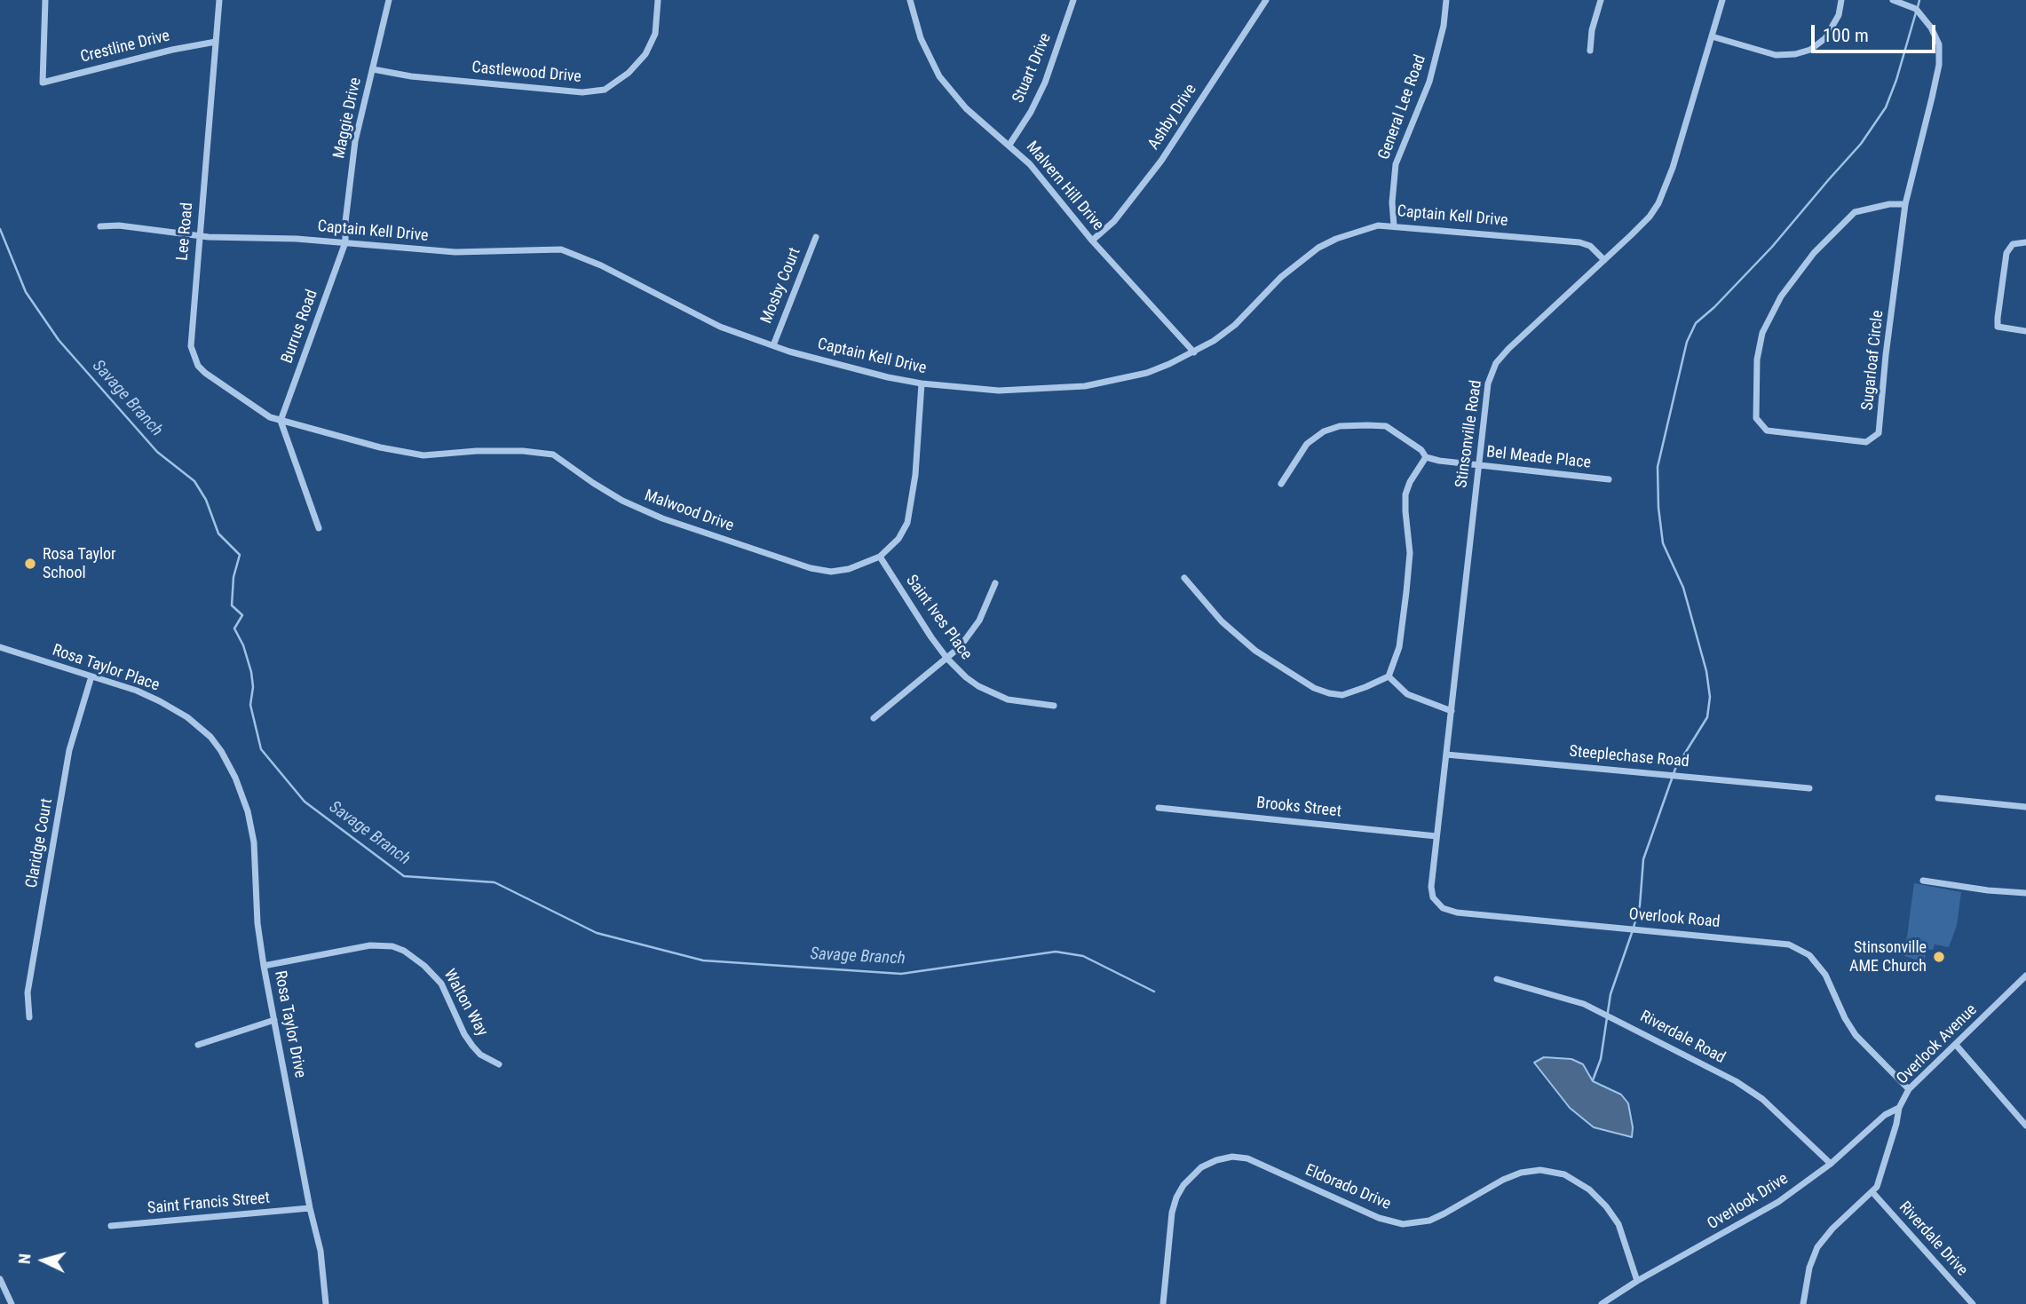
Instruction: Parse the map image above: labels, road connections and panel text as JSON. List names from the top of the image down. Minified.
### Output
{"streets":{"street":["Crestline Drive","Stuart Drive","Castlewood Drive","General Lee Road","Ashby Drive","Maggie Drive","Malvern Hill Drive","Captain Kell Drive","Lee Road","Mosby Court","Burrus Road","Sugarloaf Circle","Stinsonville Road","Bel Meade Place","Malwood Drive","Saint Ives Place","Rosa Taylor Place","Steeplechase Road","Brooks Street","Claridge Court","Overlook Road","Walton Way","Rosa Taylor Drive","Riverdale Road","Overlook Avenue","Eldorado Drive","Overlook Drive","Saint Francis Street","Riverdale Drive"]},"crossings":[["Crestline Drive","Lee Road"],["Stuart Drive","Malvern Hill Drive"],["Castlewood Drive","Maggie Drive"],["General Lee Road","Captain Kell Drive"],["Ashby Drive","Malvern Hill Drive"],["Maggie Drive","Captain Kell Drive"],["Maggie Drive","Burrus Road"],["Malvern Hill Drive","Captain Kell Drive"],["Captain Kell Drive","Lee Road"],["Captain Kell Drive","Mosby Court"],["Captain Kell Drive","Burrus Road"],["Captain Kell Drive","Stinsonville Road"],["Captain Kell Drive","Malwood Drive"],["Lee Road","Burrus Road"],["Lee Road","Malwood Drive"],["Burrus Road","Malwood Drive"],["Stinsonville Road","Bel Meade Place"],["Stinsonville Road","Steeplechase Road"],["Stinsonville Road","Brooks Street"],["Stinsonville Road","Overlook Road"],["Malwood Drive","Saint Ives Place"],["Rosa Taylor Place","Claridge Court"],["Rosa Taylor Place","Rosa Taylor Drive"],["Brooks Street","Overlook Road"],["Overlook Road","Overlook Avenue"],["Walton Way","Rosa Taylor Drive"],["Rosa Taylor Drive","Saint Francis Street"],["Riverdale Road","Overlook Drive"],["Overlook Avenue","Overlook Drive"],["Overlook Avenue","Riverdale Drive"],["Eldorado Drive","Overlook Drive"]],"water":["Savage Branch"],"places":["Rosa Taylor School","Stinsonville AME Church"],"scale_bar":"100 m","north":"left"}
